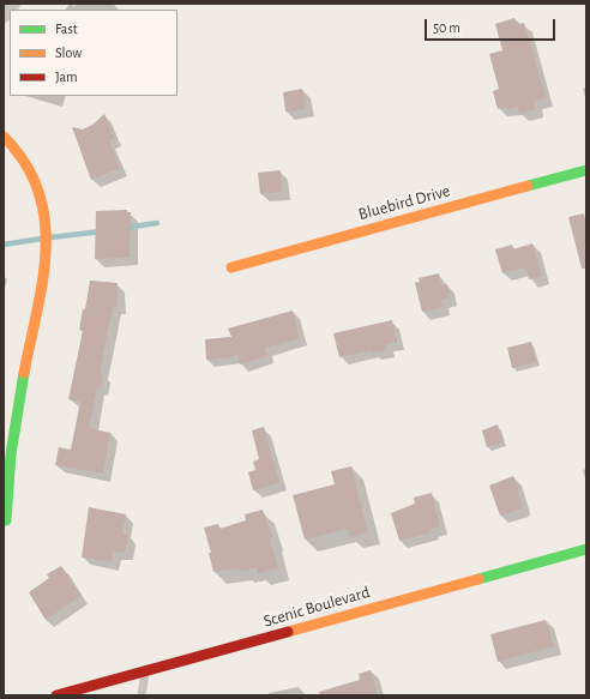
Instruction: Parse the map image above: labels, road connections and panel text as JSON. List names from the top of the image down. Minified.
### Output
{"streets":{"street":["Bluebird Drive","Scenic Boulevard"]},"legend":["Fast","Slow","Jam"],"scale_bar":"50 m"}
